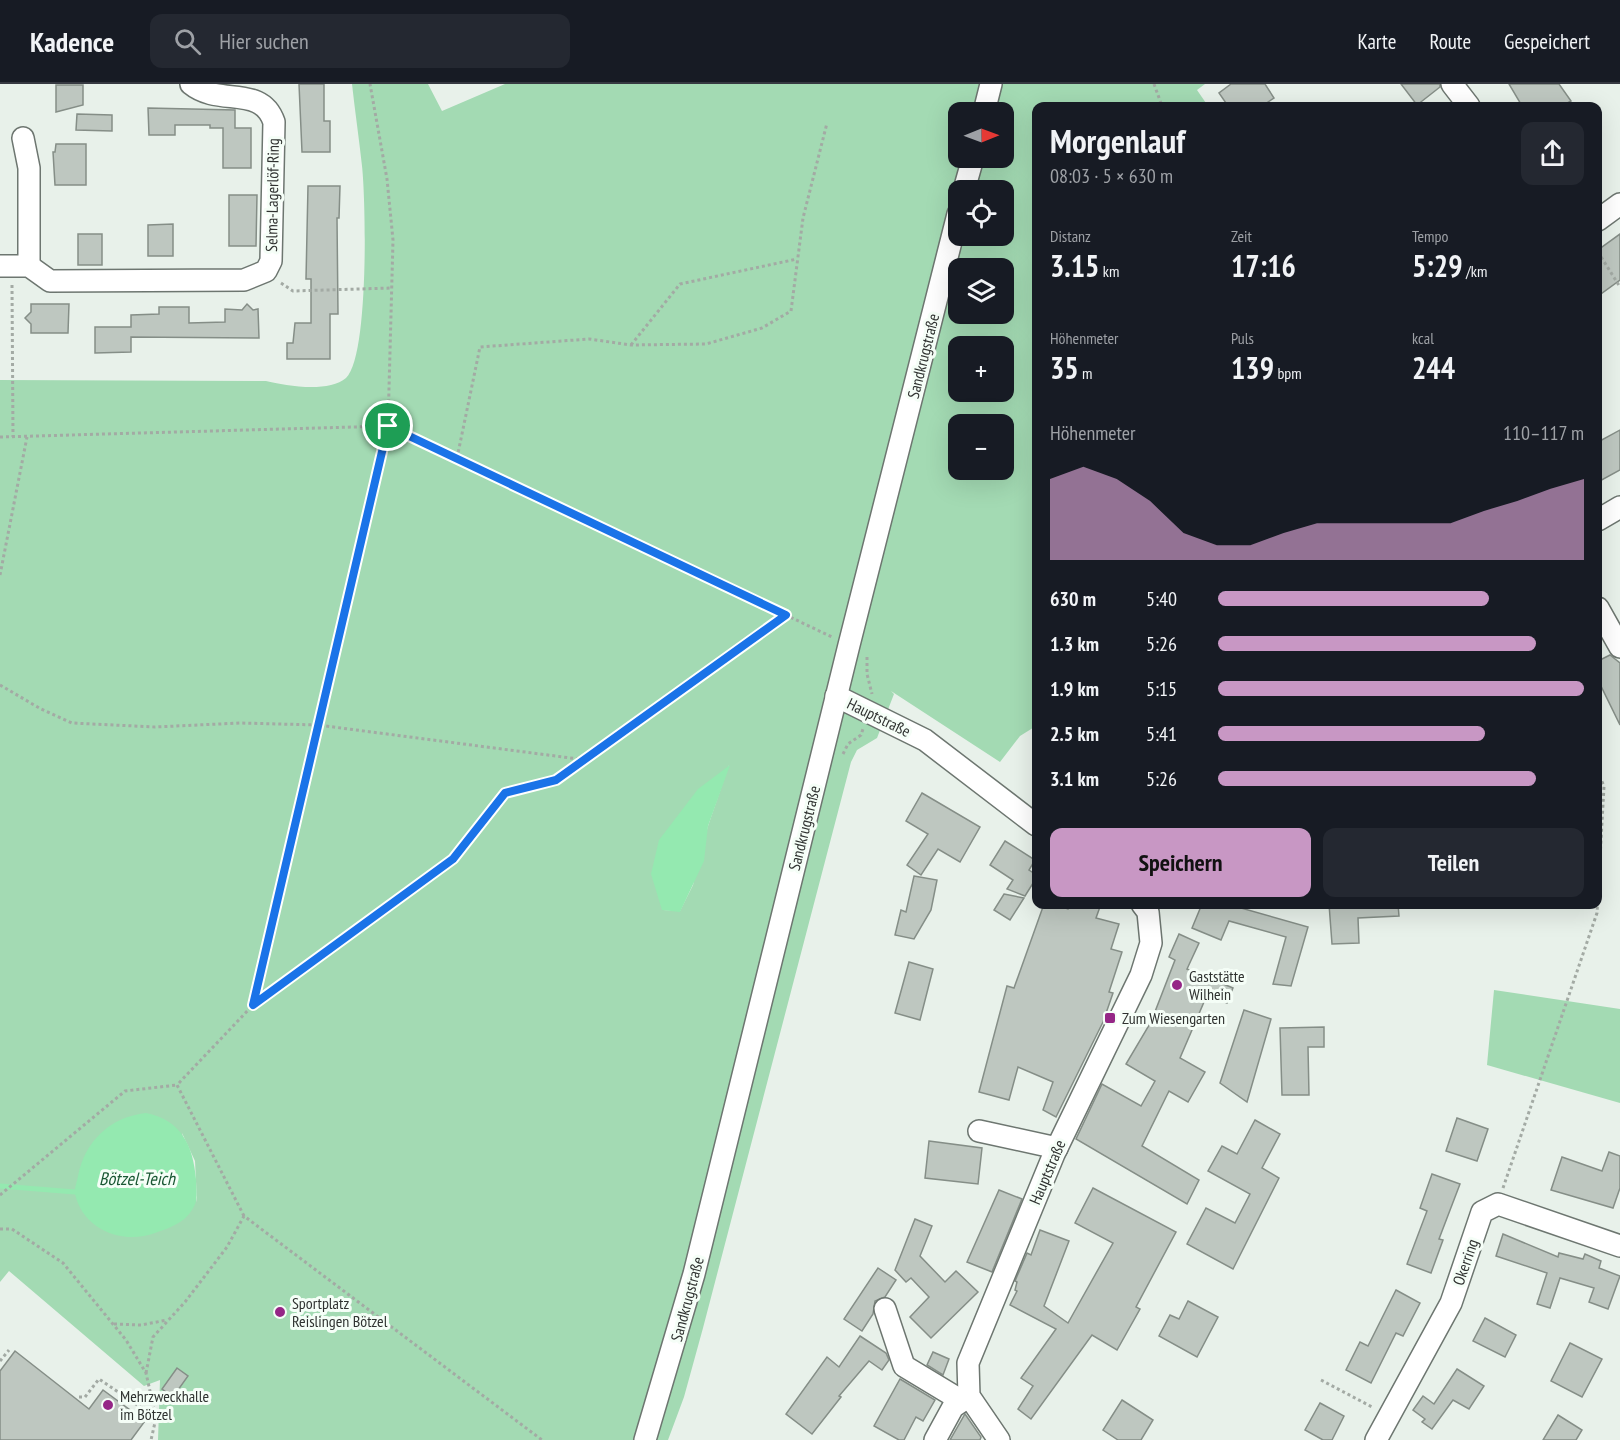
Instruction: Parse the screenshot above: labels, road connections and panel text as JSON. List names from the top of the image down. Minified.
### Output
{"streets":{"street":["Selma-Lagerlöf-Ring","Sandkrugstraße","Hauptstraße","Okerring"]},"crossings":[["Sandkrugstraße","Hauptstraße"]],"water":["Bötzel-Teich"],"places":{"other":["Gaststätte Wilhein","Sportplatz Reislingen Bötzel","Mehrzweckhalle im Bötzel"],"transit":["Zum Wiesengarten"]},"north":"right","page":{"header":"Kadence","search":"Hier suchen","nav":["Karte","Route","Gespeichert"],"map_buttons":["+","−"],"heading":["Morgenlauf","08:03 · 5 × 630 m"],"stats":[["Distanz","3.15 km"],["Zeit","17:16"],["Tempo","5:29 /km"],["Höhenmeter","35 m"],["Puls","139 bpm"],["kcal","244"]],"chart":["Höhenmeter","110–117 m"],"list":[{"name":"630 m","note":"5:40"},{"name":"1.3 km","note":"5:26"},{"name":"1.9 km","note":"5:15"},{"name":"2.5 km","note":"5:41"},{"name":"3.1 km","note":"5:26"}],"buttons":["Speichern","Teilen"]}}
